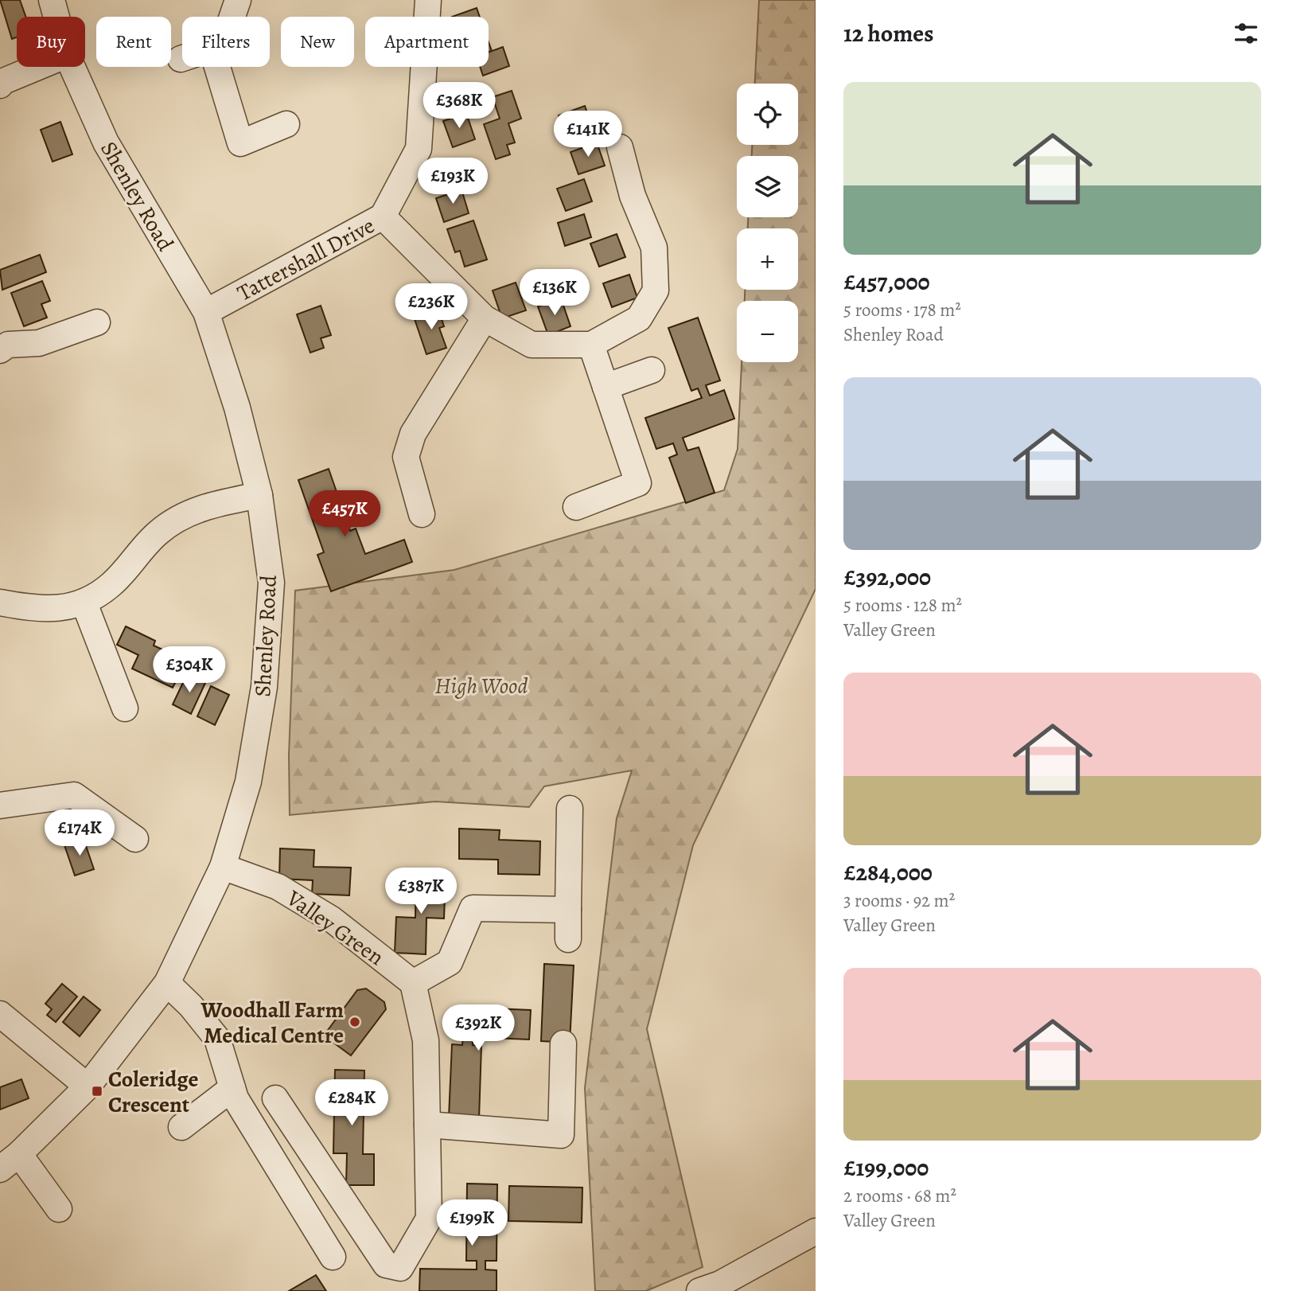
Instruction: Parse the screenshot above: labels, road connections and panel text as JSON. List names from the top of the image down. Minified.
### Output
{"streets":{"street":["Shenley Road","Tattershall Drive","Valley Green"]},"crossings":[["Shenley Road","Tattershall Drive"],["Shenley Road","Valley Green"]],"parks":["High Wood"],"places":{"other":["Woodhall Farm Medical Centre"],"transit":["Coleridge Crescent"]},"page":{"heading":"12 homes","chip":["Buy","Rent","Filters","New","Apartment"],"list":[{"name":"£457,000","note":"5 rooms · 178 m² · Shenley Road"},{"name":"£392,000","note":"5 rooms · 128 m² · Valley Green"},{"name":"£284,000","note":"3 rooms · 92 m² · Valley Green"},{"name":"£199,000","note":"2 rooms · 68 m² · Valley Green"}],"price":["£368K","£141K","£193K","£136K","£236K","£457K","£304K","£174K","£387K","£392K","£284K","£199K"],"map_buttons":["+","−"]}}
